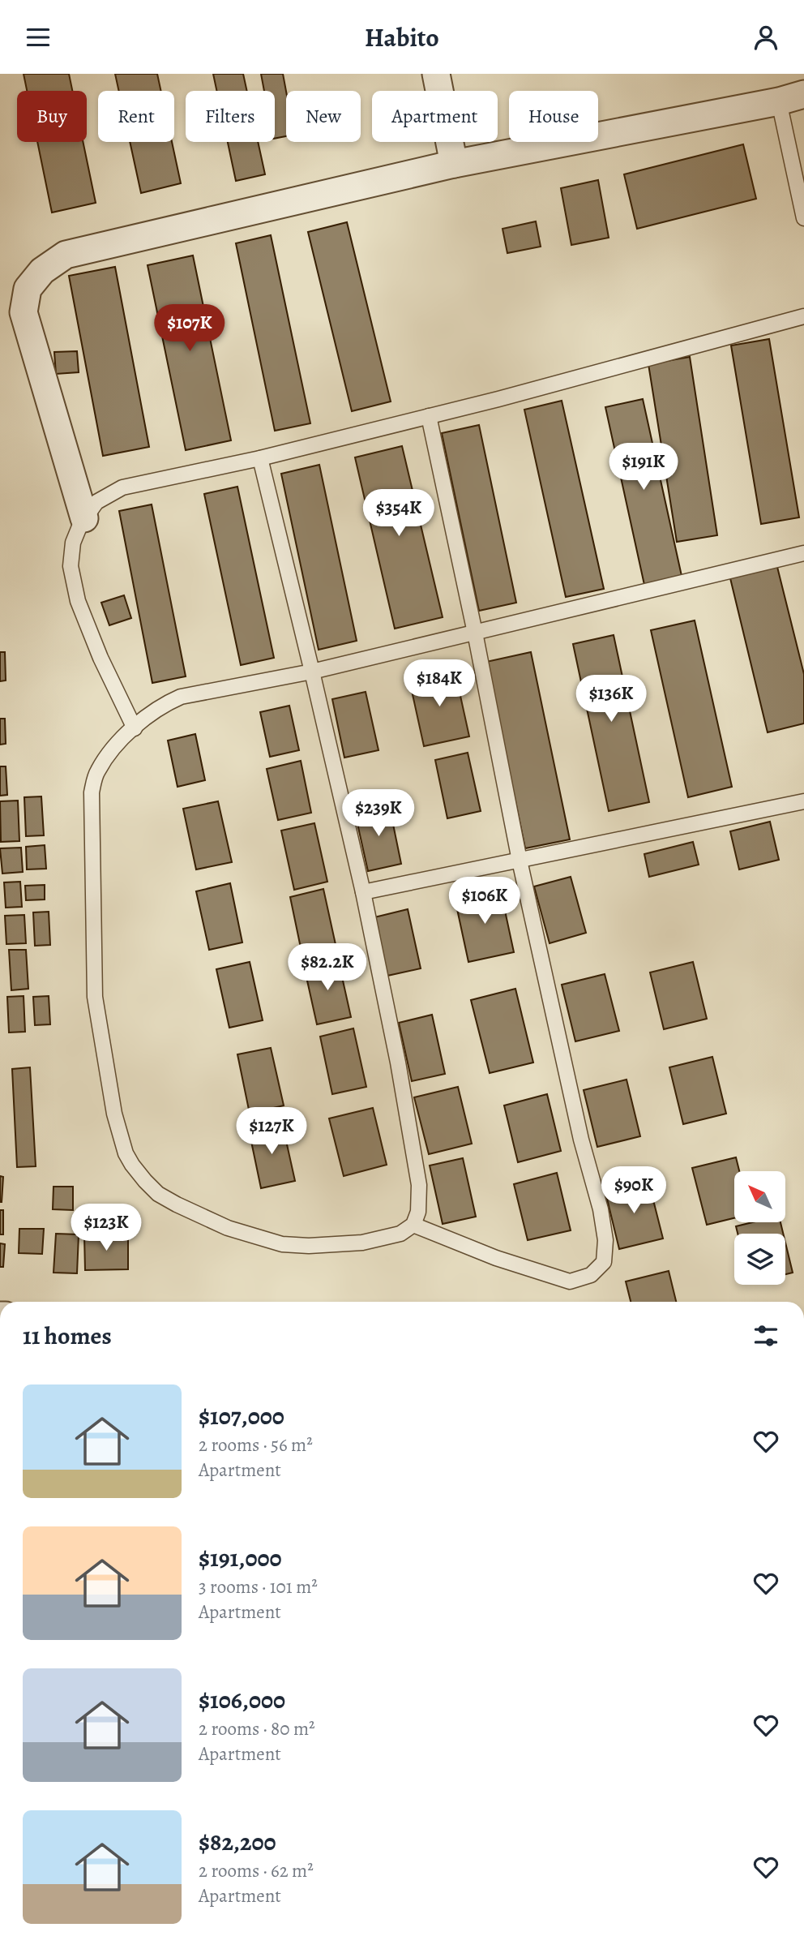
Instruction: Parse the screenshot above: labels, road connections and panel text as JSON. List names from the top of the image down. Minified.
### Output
{"north":"top left","page":{"header":"Habito","chip":["Buy","Rent","Filters","New","Apartment","House"],"price":["$107K","$191K","$354K","$184K","$136K","$239K","$106K","$82.2K","$127K","$90K","$123K"],"heading":"11 homes","list":[{"name":"$107,000","note":"2 rooms · 56 m² · Apartment"},{"name":"$191,000","note":"3 rooms · 101 m² · Apartment"},{"name":"$106,000","note":"2 rooms · 80 m² · Apartment"},{"name":"$82,200","note":"2 rooms · 62 m² · Apartment"}]}}
